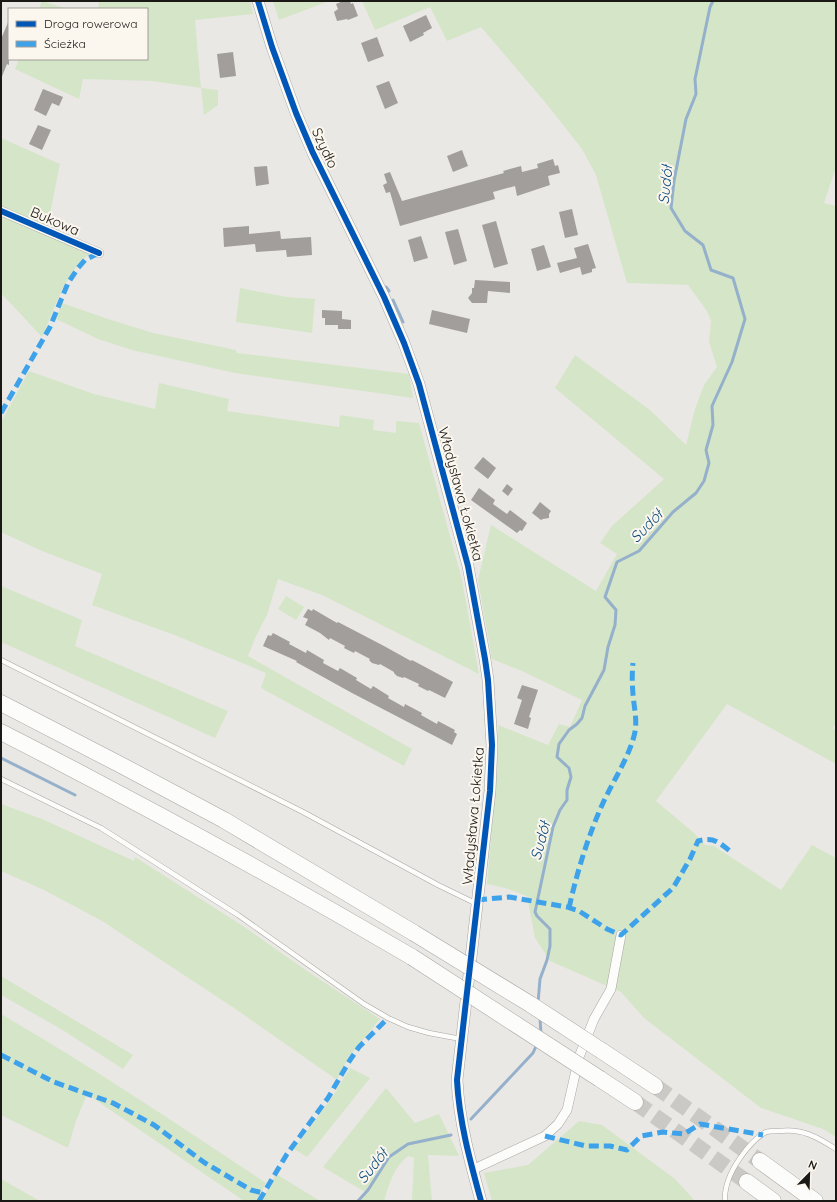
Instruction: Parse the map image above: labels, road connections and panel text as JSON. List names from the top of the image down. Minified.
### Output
{"streets":{"street":["Szydło","Bukowa","Władysława Łokietka"]},"crossings":[["Szydło","Władysława Łokietka"]],"water":["Sudół"],"legend":["Droga rowerowa","Ścieżka"],"north":"top right"}
